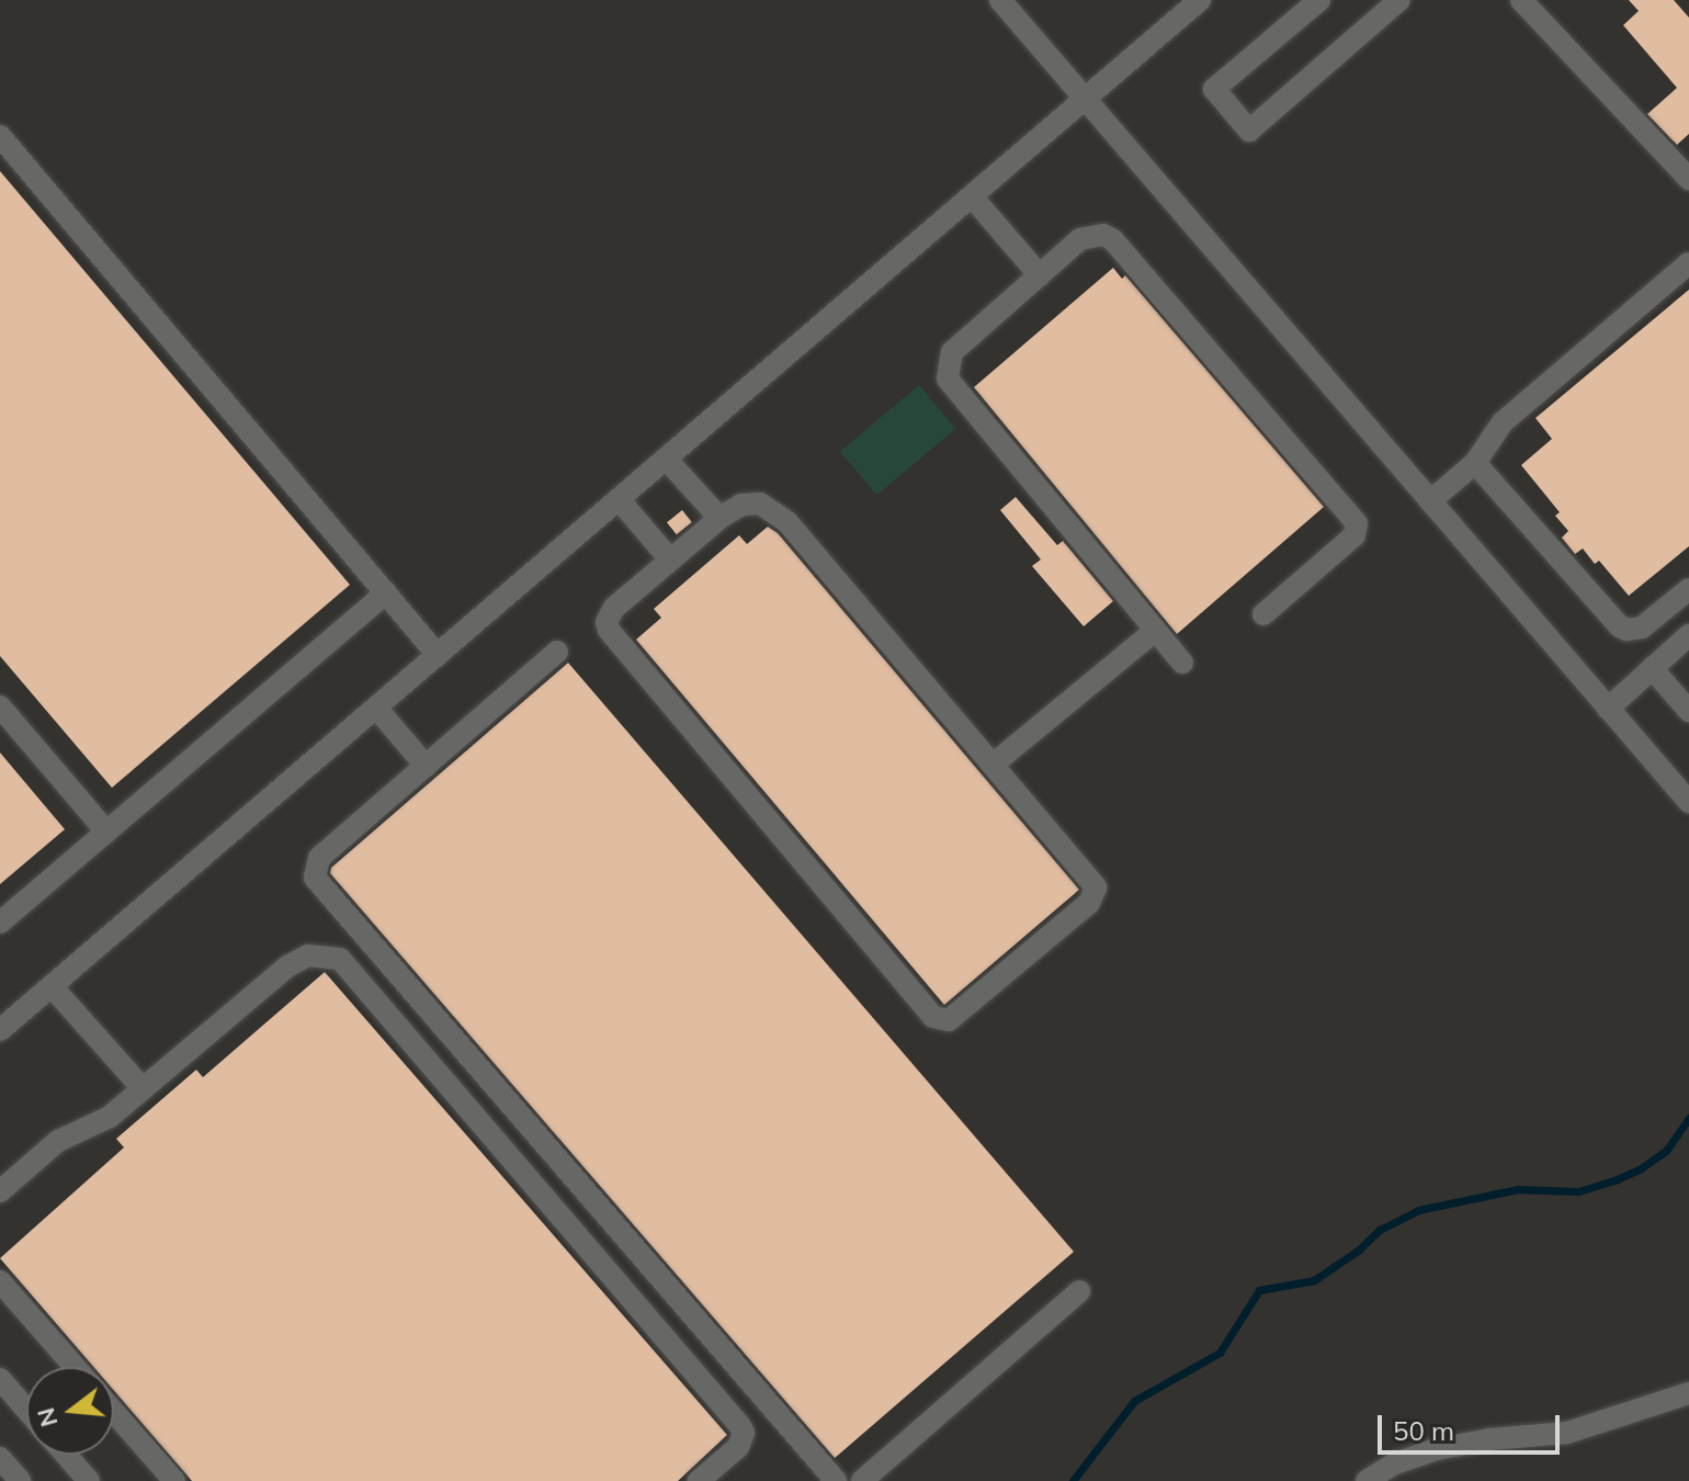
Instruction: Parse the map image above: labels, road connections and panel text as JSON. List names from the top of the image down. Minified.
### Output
{"scale_bar":"50 m","north":"left"}
